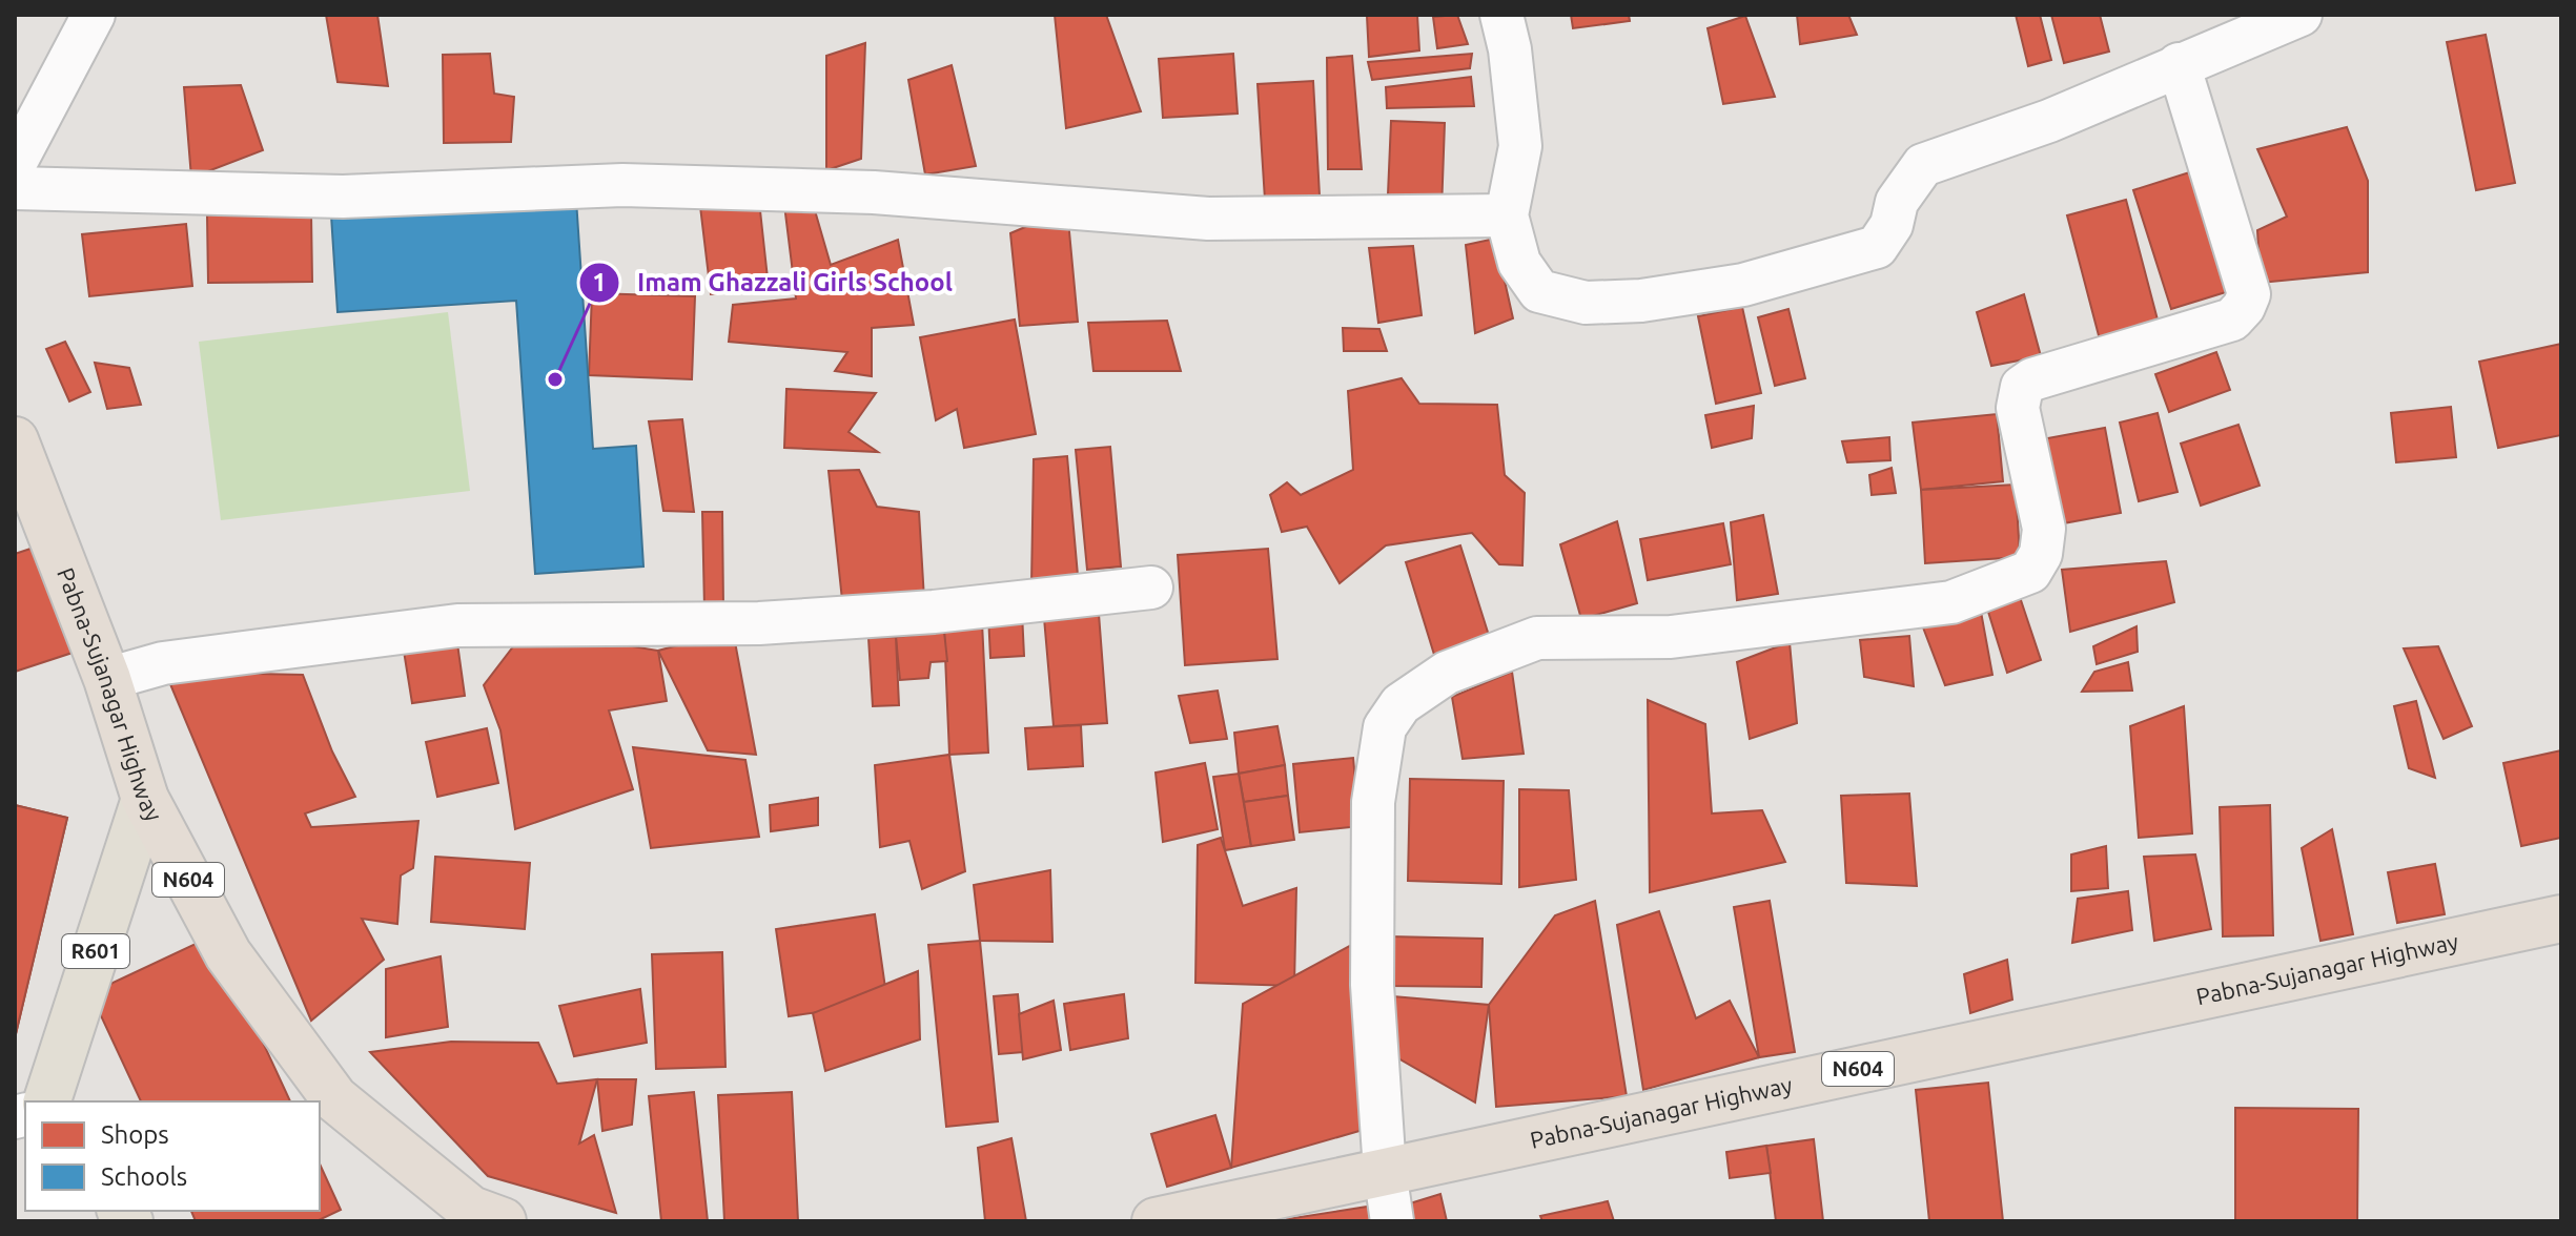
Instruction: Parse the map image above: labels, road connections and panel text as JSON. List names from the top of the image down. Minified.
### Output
{"streets":{"highway":["Pabna-Sujanagar Highway","N604"],"main road":["R601"]},"crossings":[["Pabna-Sujanagar Highway","R601"]],"places":["Imam Ghazzali Girls School"],"legend":["Shops","Schools"]}
